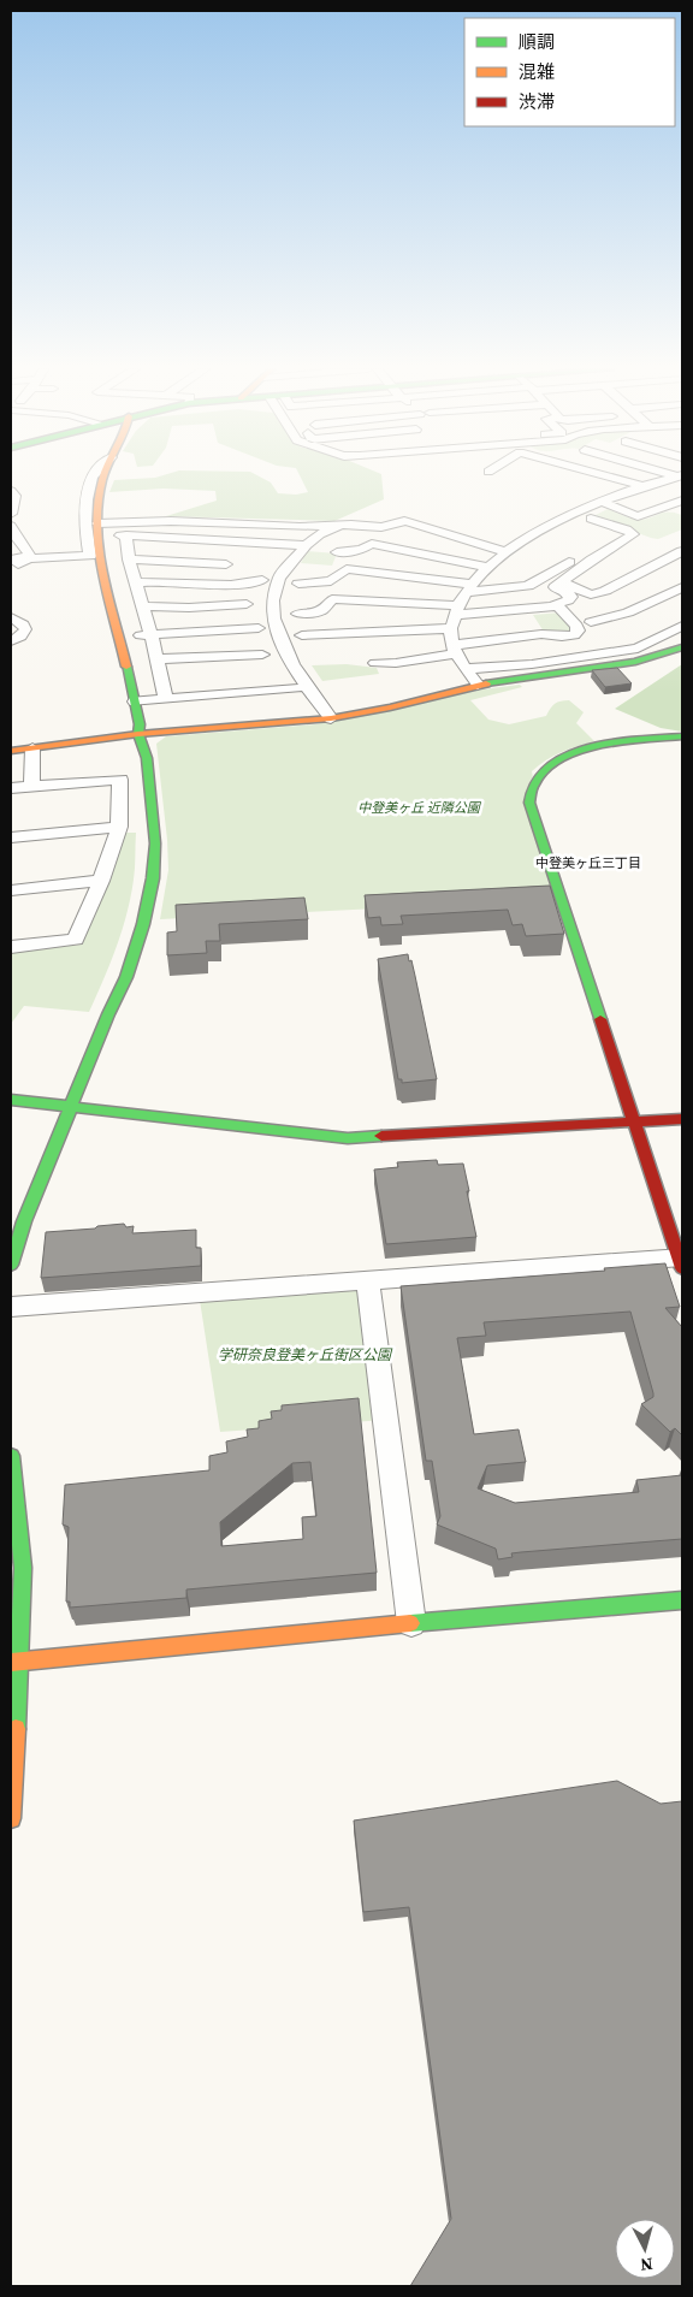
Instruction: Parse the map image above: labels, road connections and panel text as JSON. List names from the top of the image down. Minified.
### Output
{"districts":["中登美ヶ丘三丁目"],"parks":["中登美ヶ丘 近隣公園","学研奈良登美ヶ丘街区公園"],"legend":["順調","混雑","渋滞"],"north":"bottom"}
